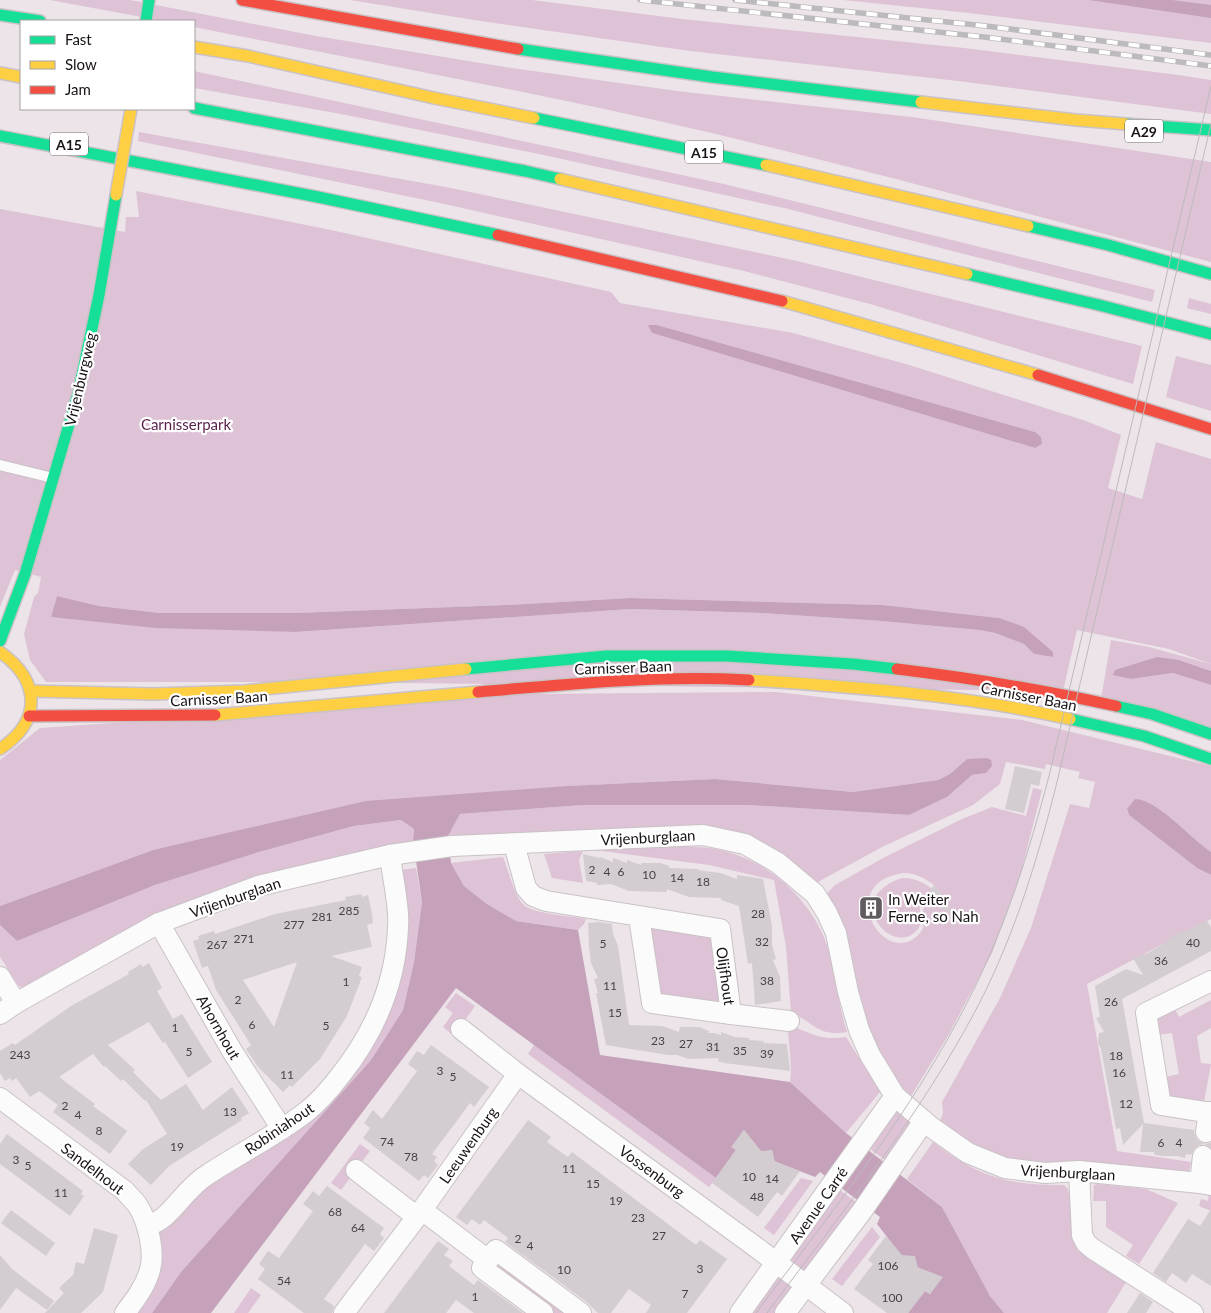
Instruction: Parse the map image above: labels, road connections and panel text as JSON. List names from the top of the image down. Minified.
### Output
{"streets":{"main road":["A29","A15","Vrijenburgweg","Carnisser Baan"],"street":["Vrijenburglaan","Olijfhout","Ahornhout","Robiniahout","Leeuwenburg","Sandelhout","Vossenburg","Avenue Carré"]},"crossings":[["Vrijenburglaan","Olijfhout"],["Vrijenburglaan","Ahornhout"],["Vrijenburglaan","Robiniahout"],["Vrijenburglaan","Avenue Carré"],["Ahornhout","Robiniahout"],["Robiniahout","Sandelhout"],["Leeuwenburg","Vossenburg"],["Vossenburg","Avenue Carré"]],"parks":["Carnisserpark"],"places":{"building":["In Weiter Ferne, so Nah"]},"house_numbers":["2","4","6","10","14","18","285","28","281","277","271","32","40","5","267","36","38","1","11","2","26","15","6","5","1","23","27","31","35","5","39","243","18","3","16","11","5","12","2","13","4","8","74","6","4","19","78","3","5","11","10","14","15","11","48","19","68","23","64","27","2","4","106","3","10","54","7","1","100"],"legend":["Fast","Slow","Jam"]}
